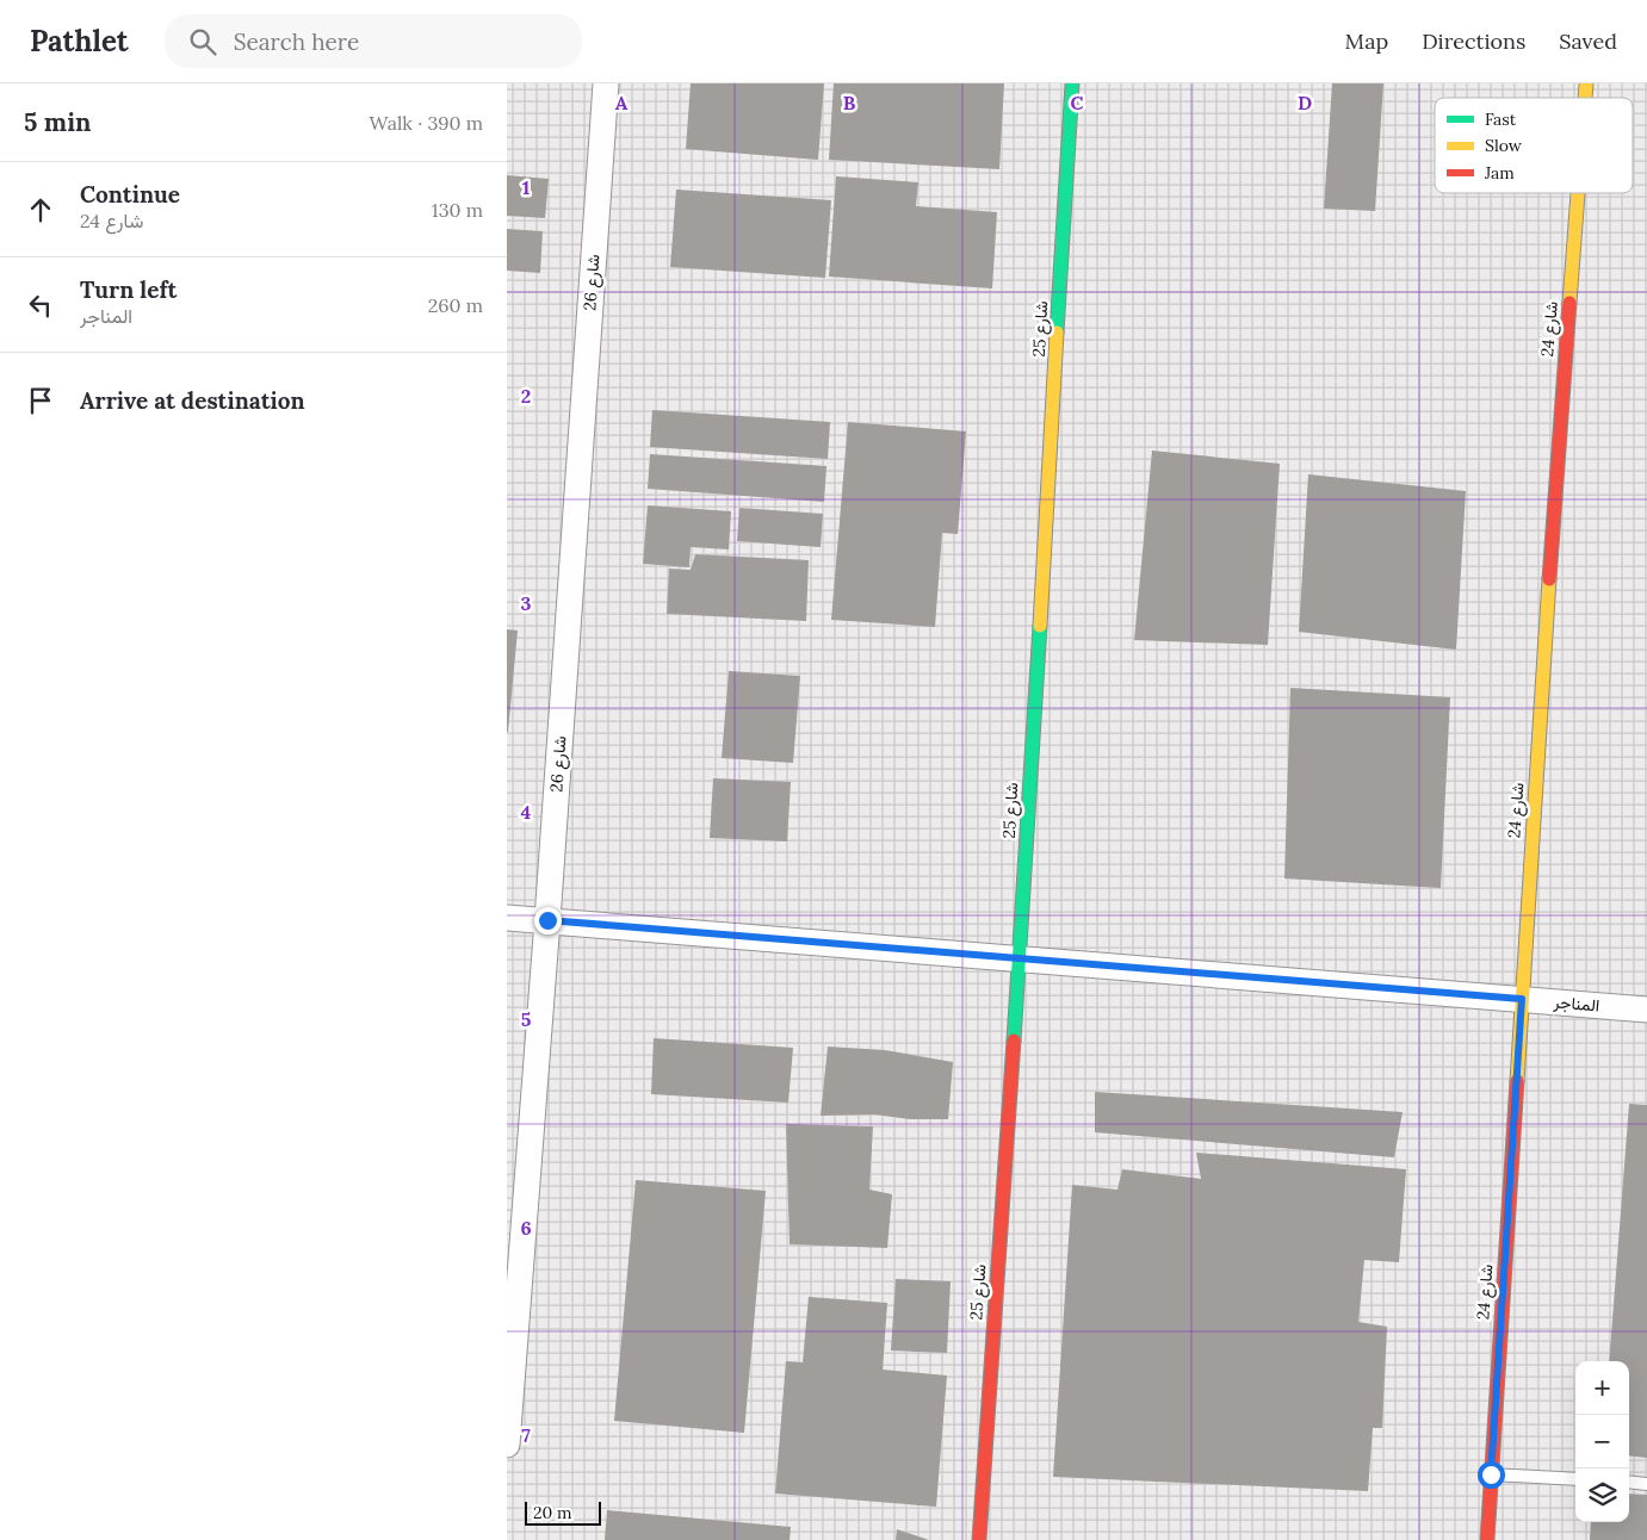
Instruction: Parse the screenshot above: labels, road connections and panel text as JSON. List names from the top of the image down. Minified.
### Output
{"streets":{"street":["شارع 26","شارع 25","شارع 24","المناجر"]},"crossings":[["شارع 26","المناجر"],["شارع 25","المناجر"],["شارع 24","المناجر"]],"legend":["Fast","Slow","Jam"],"scale_bar":"20 m","page":{"header":"Pathlet","search":"Search here","nav":["Map","Directions","Saved"],"heading":["5 min","Walk · 390 m"],"list":[["Continue","شارع 24","130 m"],["Turn left","المناجر","260 m"],"Arrive at destination"],"map_buttons":["+","−"],"scale":"20 m"},"grid":{"columns":["A","B","C","D"],"rows":["1","2","3","4","5","6","7"]}}
